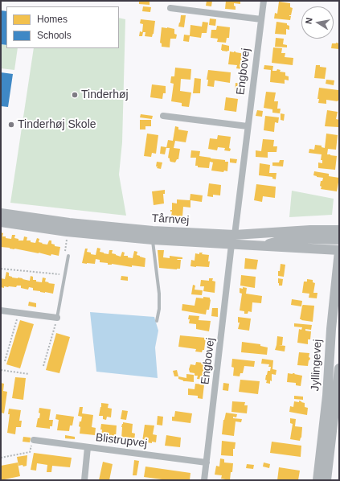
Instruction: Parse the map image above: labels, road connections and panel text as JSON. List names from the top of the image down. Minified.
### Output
{"streets":{"street":["Engbovej","Tårnvej","Jyllingevej","Blistrupvej"]},"crossings":[["Engbovej","Tårnvej"],["Engbovej","Blistrupvej"],["Tårnvej","Jyllingevej"]],"places":["Tinderhøj","Tinderhøj Skole"],"legend":["Homes","Schools"],"north":"left"}
